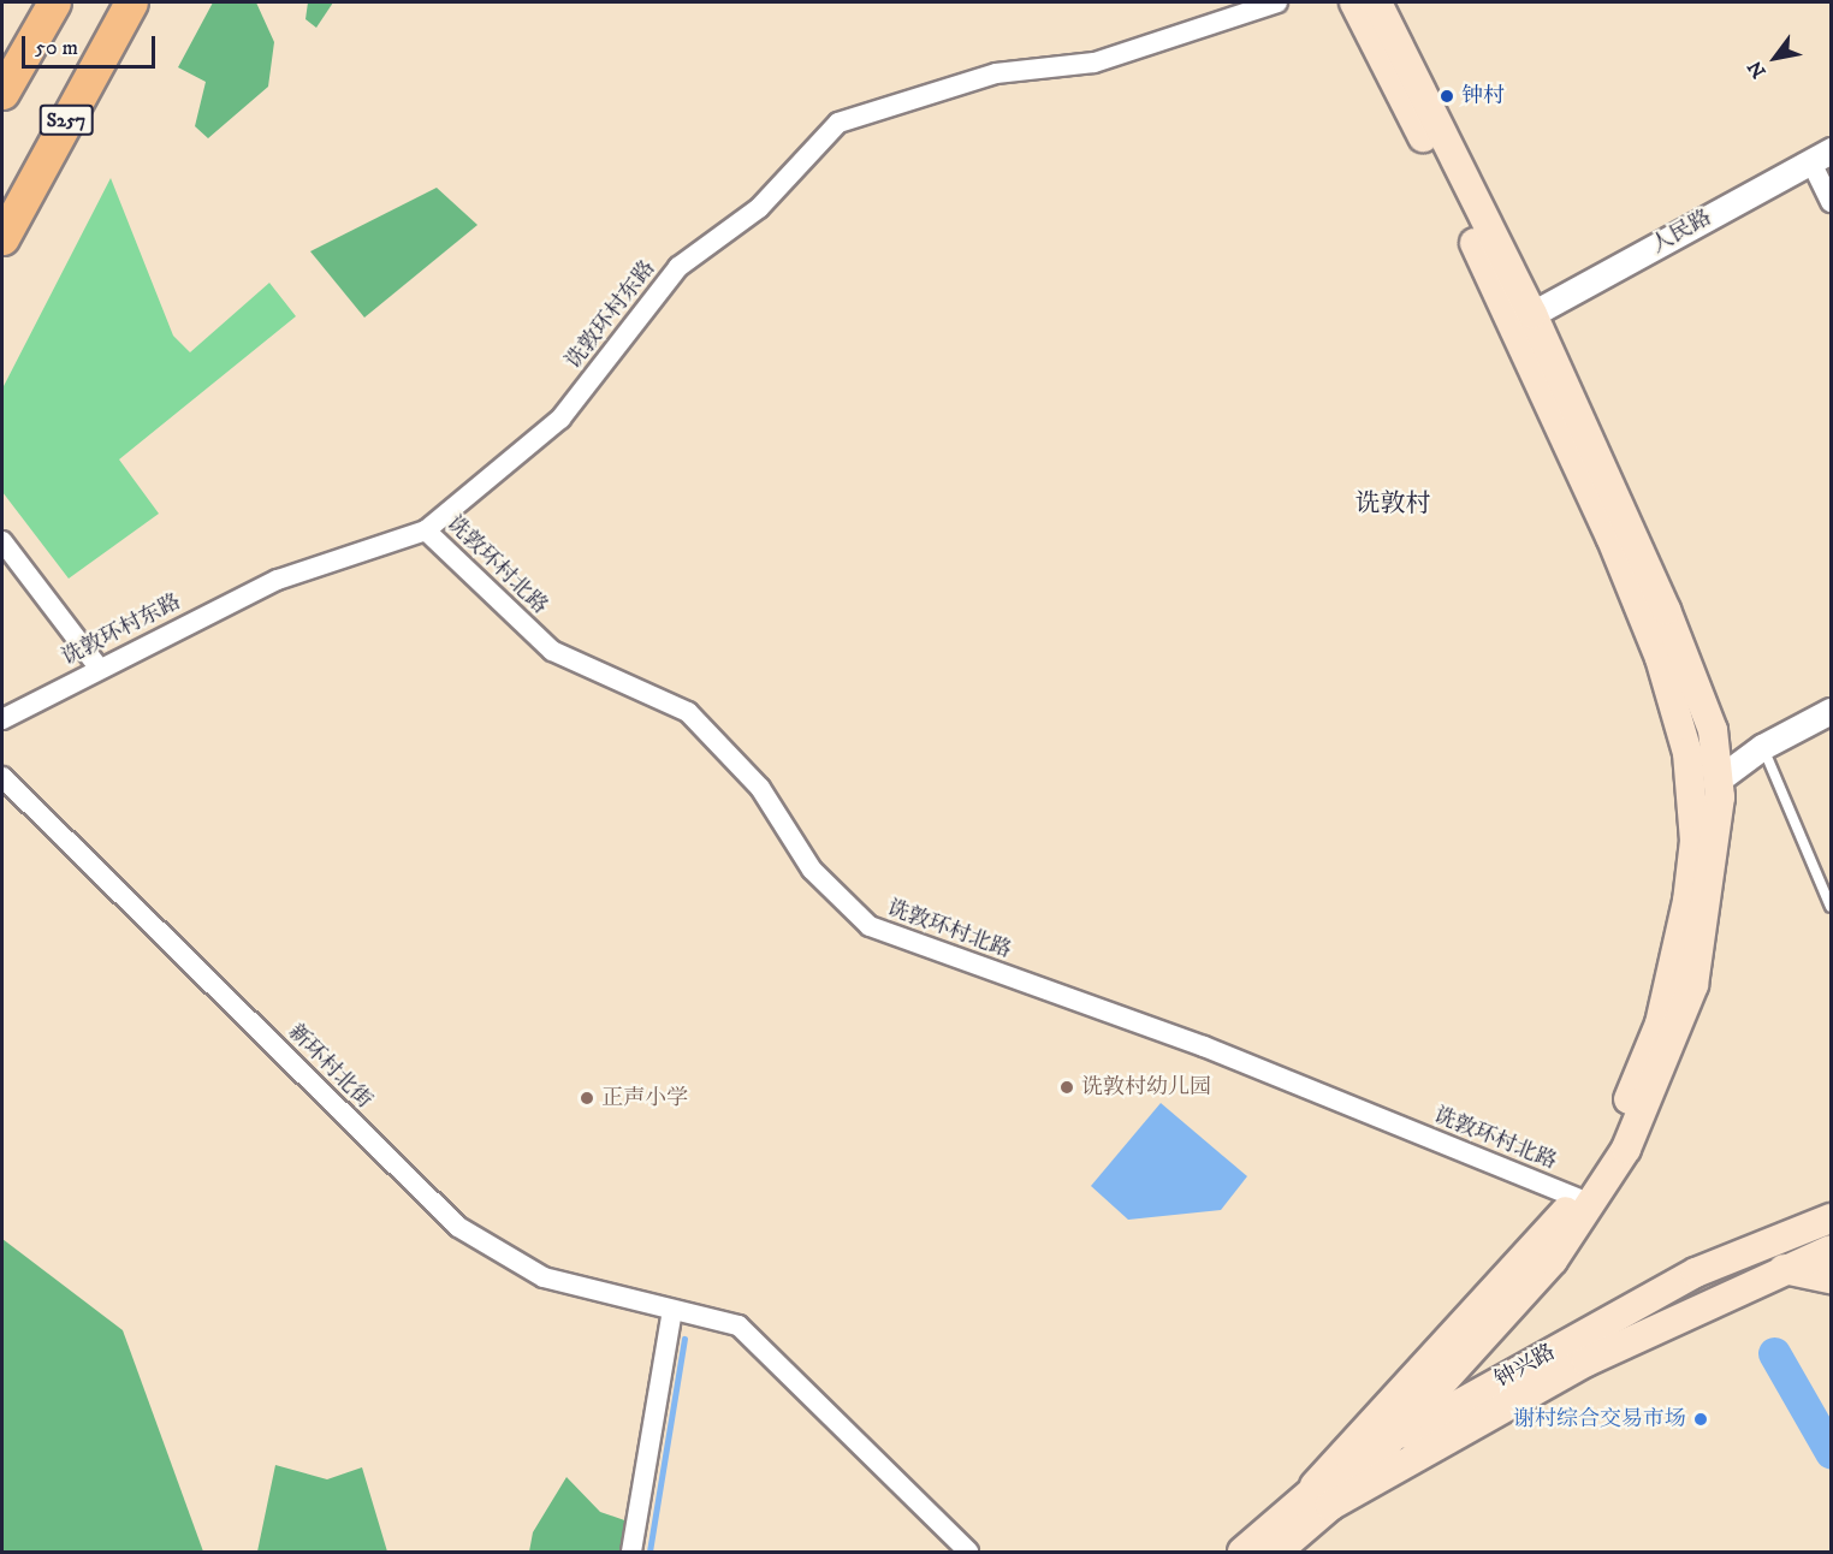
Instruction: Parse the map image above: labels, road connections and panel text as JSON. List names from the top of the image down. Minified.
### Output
{"streets":{"main road":["S257","钟兴路"],"street":["人民路","诜敦环村东路","诜敦环村北路","新环村北街"]},"crossings":[["诜敦环村东路","诜敦环村北路"]],"districts":["诜敦村"],"places":["钟村","诜敦村幼儿园","正声小学","谢村综合交易市场"],"scale_bar":"50 m","north":"bottom left"}
